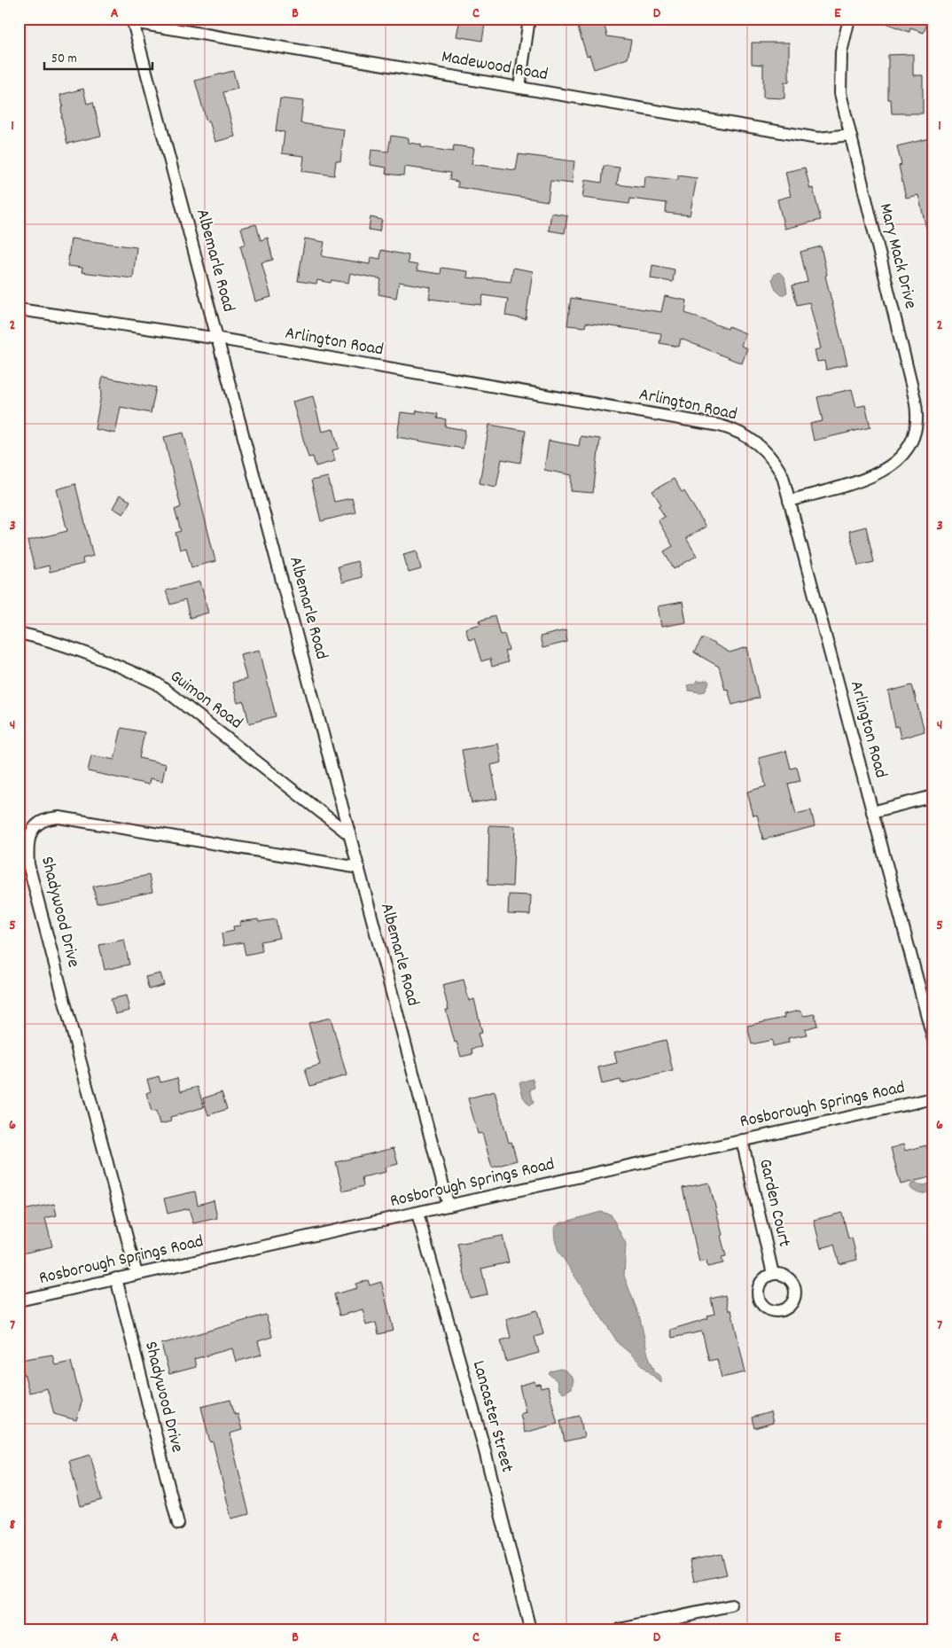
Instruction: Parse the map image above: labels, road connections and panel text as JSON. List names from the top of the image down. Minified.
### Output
{"streets":{"street":["Madewood Road","Mary Mack Drive","Albemarle Road","Arlington Road","Guimon Road","Shadywood Drive","Rosborough Springs Road","Garden Court","Lancaster Street"]},"crossings":[["Madewood Road","Mary Mack Drive"],["Madewood Road","Albemarle Road"],["Mary Mack Drive","Arlington Road"],["Albemarle Road","Arlington Road"],["Albemarle Road","Guimon Road"],["Albemarle Road","Shadywood Drive"],["Albemarle Road","Rosborough Springs Road"],["Shadywood Drive","Rosborough Springs Road"],["Rosborough Springs Road","Garden Court"],["Rosborough Springs Road","Lancaster Street"]],"scale_bar":"50 m","grid":{"columns":["A","B","C","D","E"],"rows":["1","2","3","4","5","6","7","8"]}}
